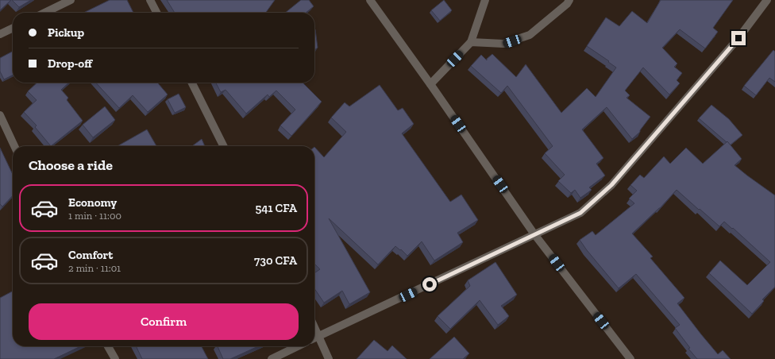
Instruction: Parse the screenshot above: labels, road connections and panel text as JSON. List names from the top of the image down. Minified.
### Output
{"page":{"banner":["Pickup","Drop-off"],"heading":"Choose a ride","list":[{"name":"Economy","note":"1 min · 11:00","value":"541 CFA"},{"name":"Comfort","note":"2 min · 11:01","value":"730 CFA"}],"buttons":"Confirm"}}
